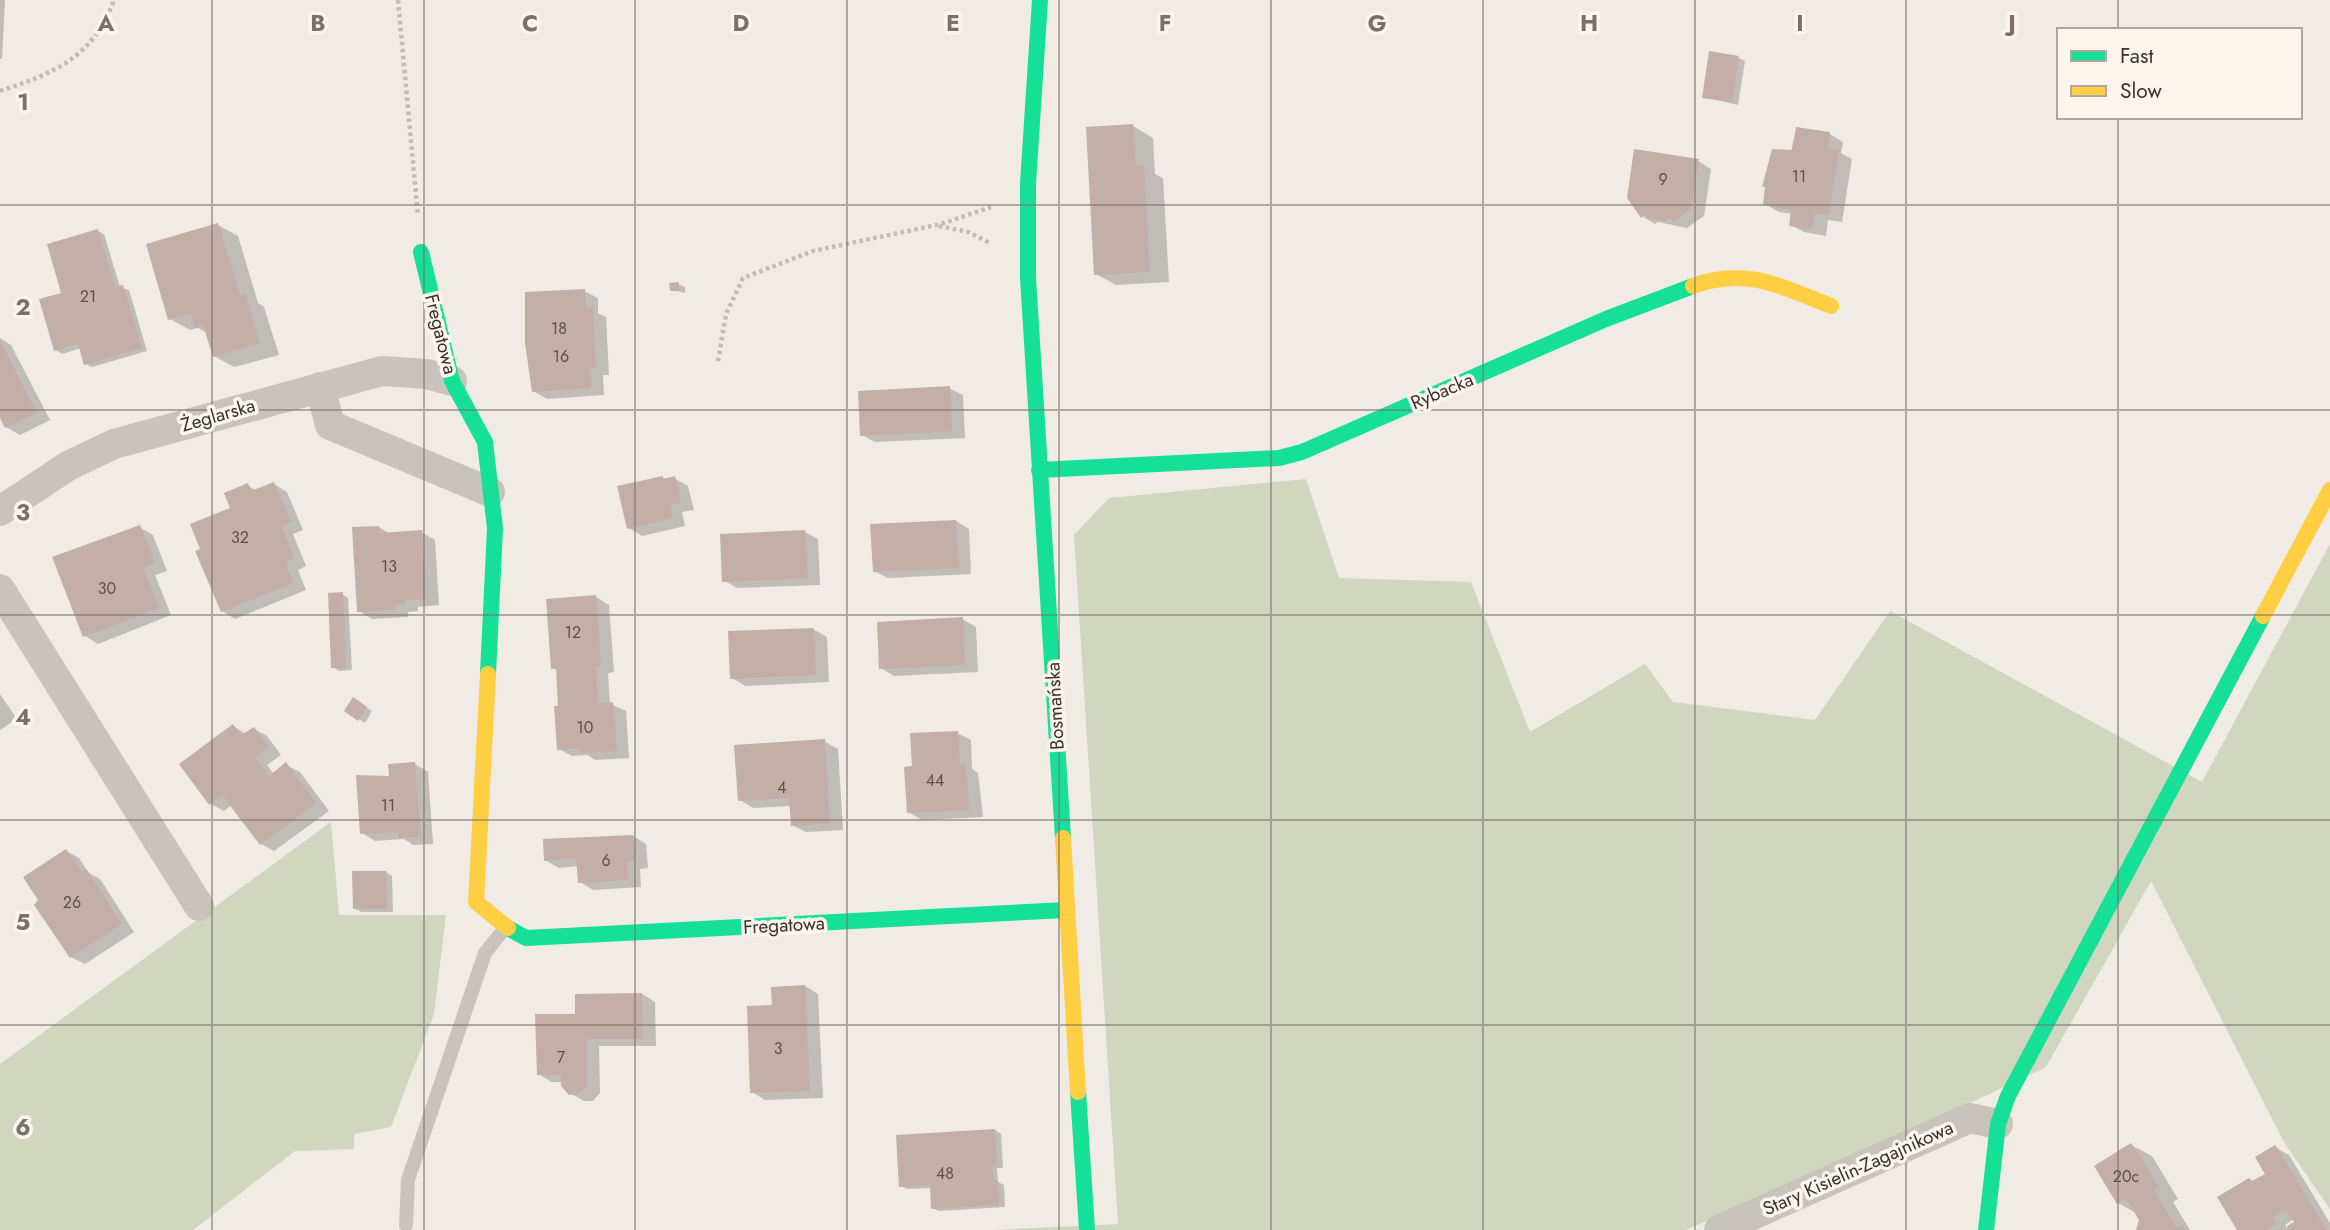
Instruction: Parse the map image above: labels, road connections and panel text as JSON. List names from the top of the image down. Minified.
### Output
{"streets":{"street":["Fregatowa","Rybacka","Żeglarska","Bosmańska","Stary Kisielin-Zagajnikowa"]},"crossings":[["Fregatowa","Żeglarska"],["Fregatowa","Bosmańska"],["Rybacka","Bosmańska"]],"house_numbers":["11","9","21","18","16","32","13","30","12","10","44","4","11","6","26","3","7","48","20c"],"legend":["Fast","Slow"],"grid":{"columns":["A","B","C","D","E","F","G","H","I","J"],"rows":["1","2","3","4","5","6"]}}
